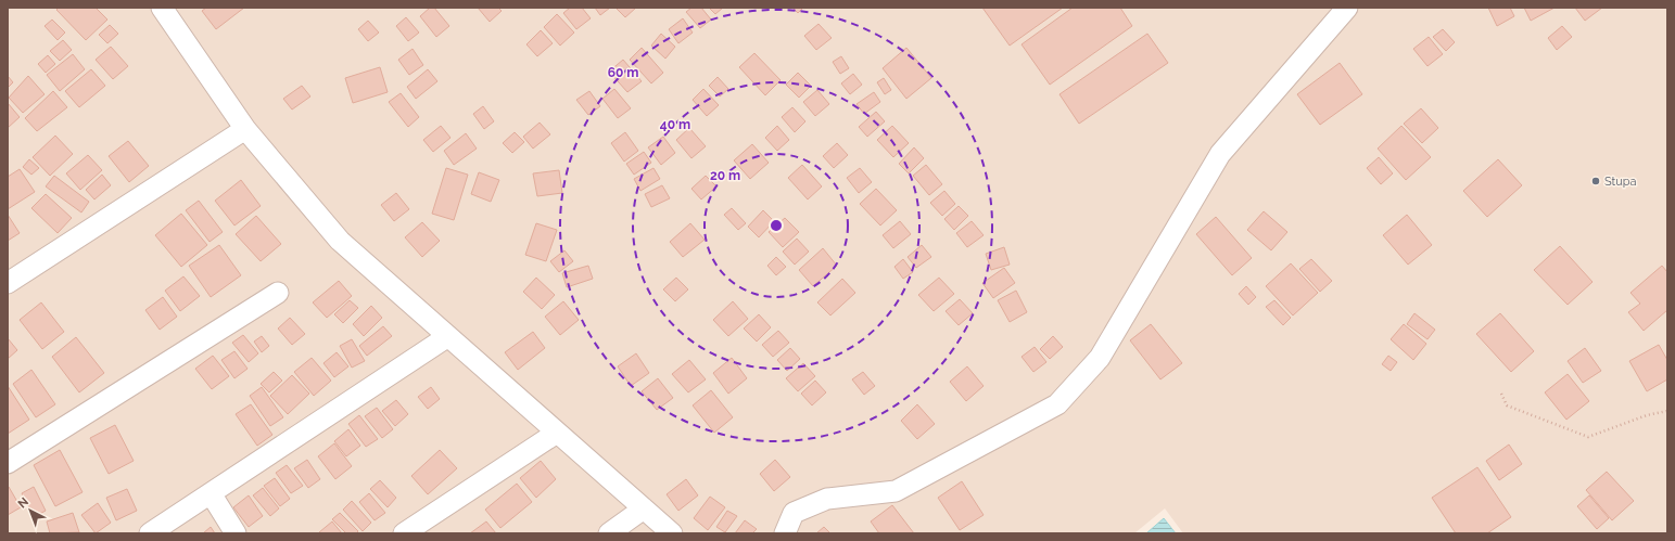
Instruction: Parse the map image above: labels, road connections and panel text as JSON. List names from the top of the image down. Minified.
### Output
{"places":["Stupa"],"north":"top left","rings":["60 m","40 m","20 m"]}
